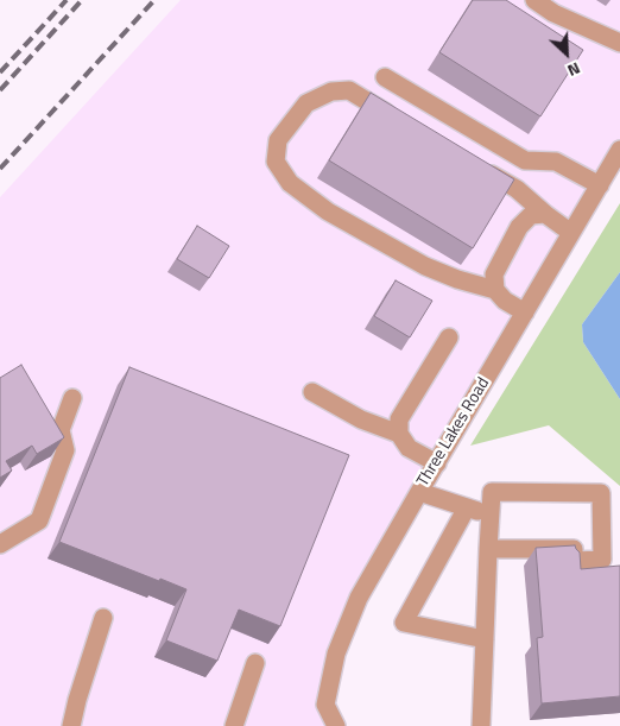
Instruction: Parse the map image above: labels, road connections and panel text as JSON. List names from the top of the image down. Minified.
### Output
{"streets":{"street":["Three Lakes Road"]},"north":"bottom right"}
